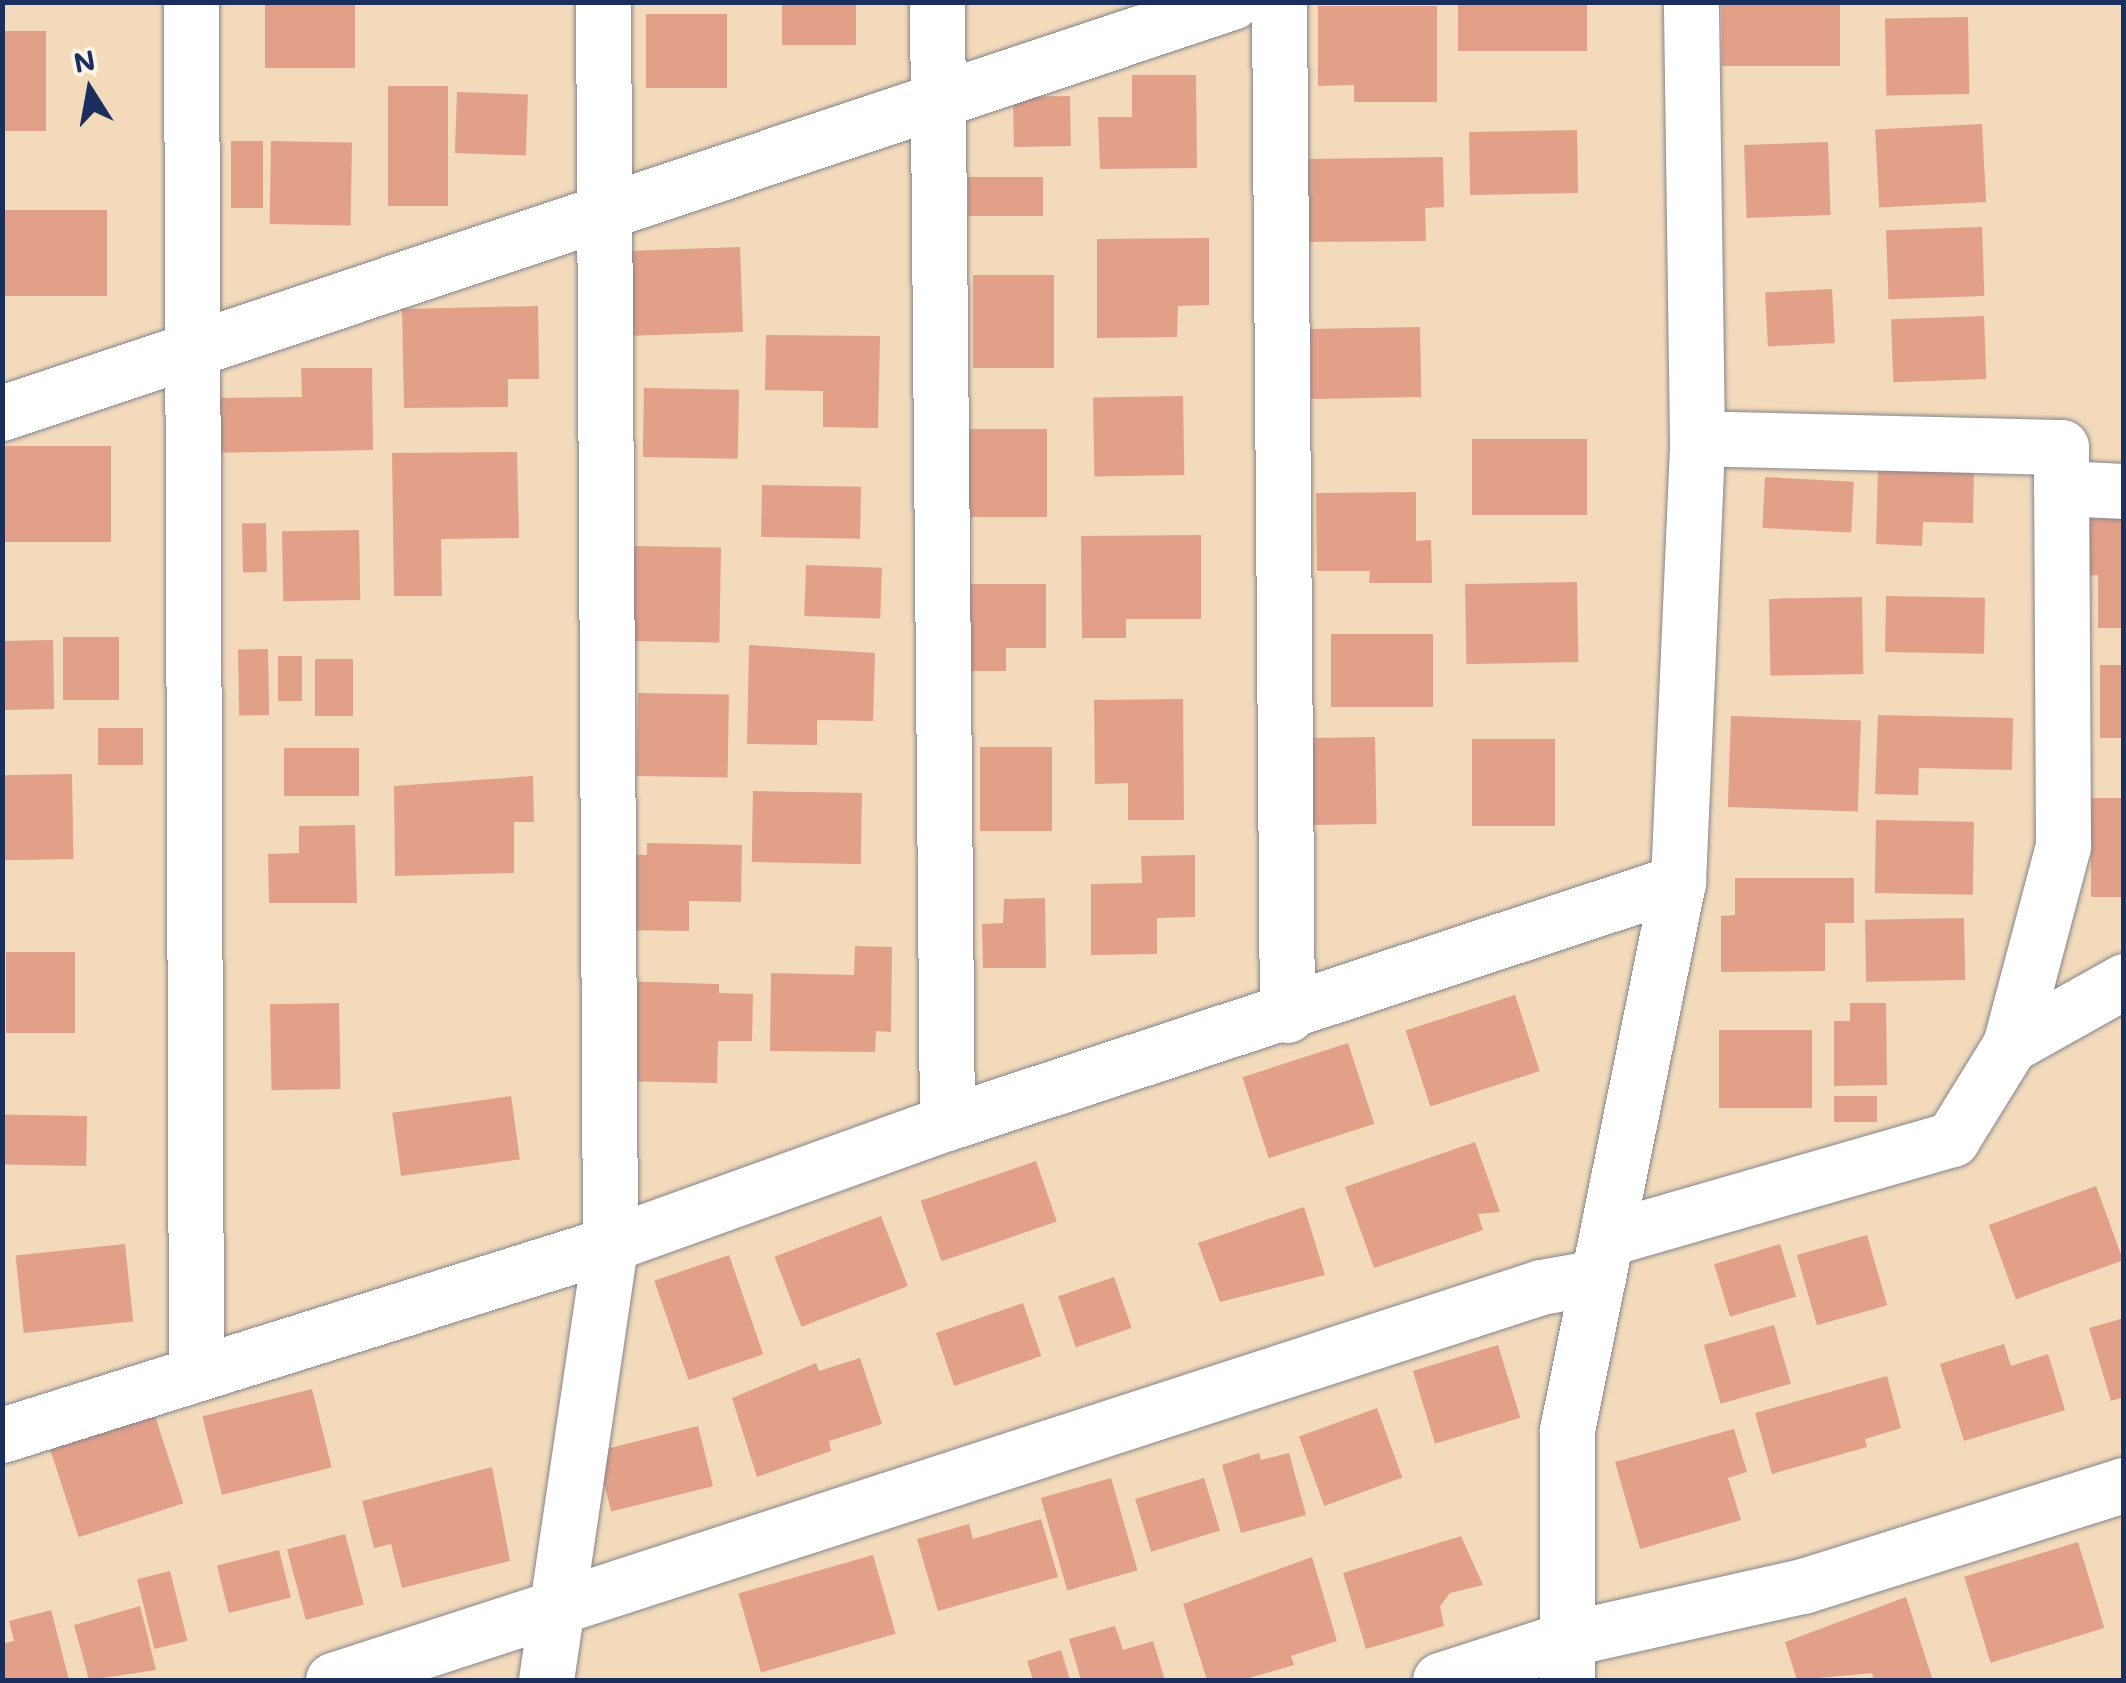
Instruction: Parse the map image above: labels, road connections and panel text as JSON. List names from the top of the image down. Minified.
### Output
{"north":"top"}
